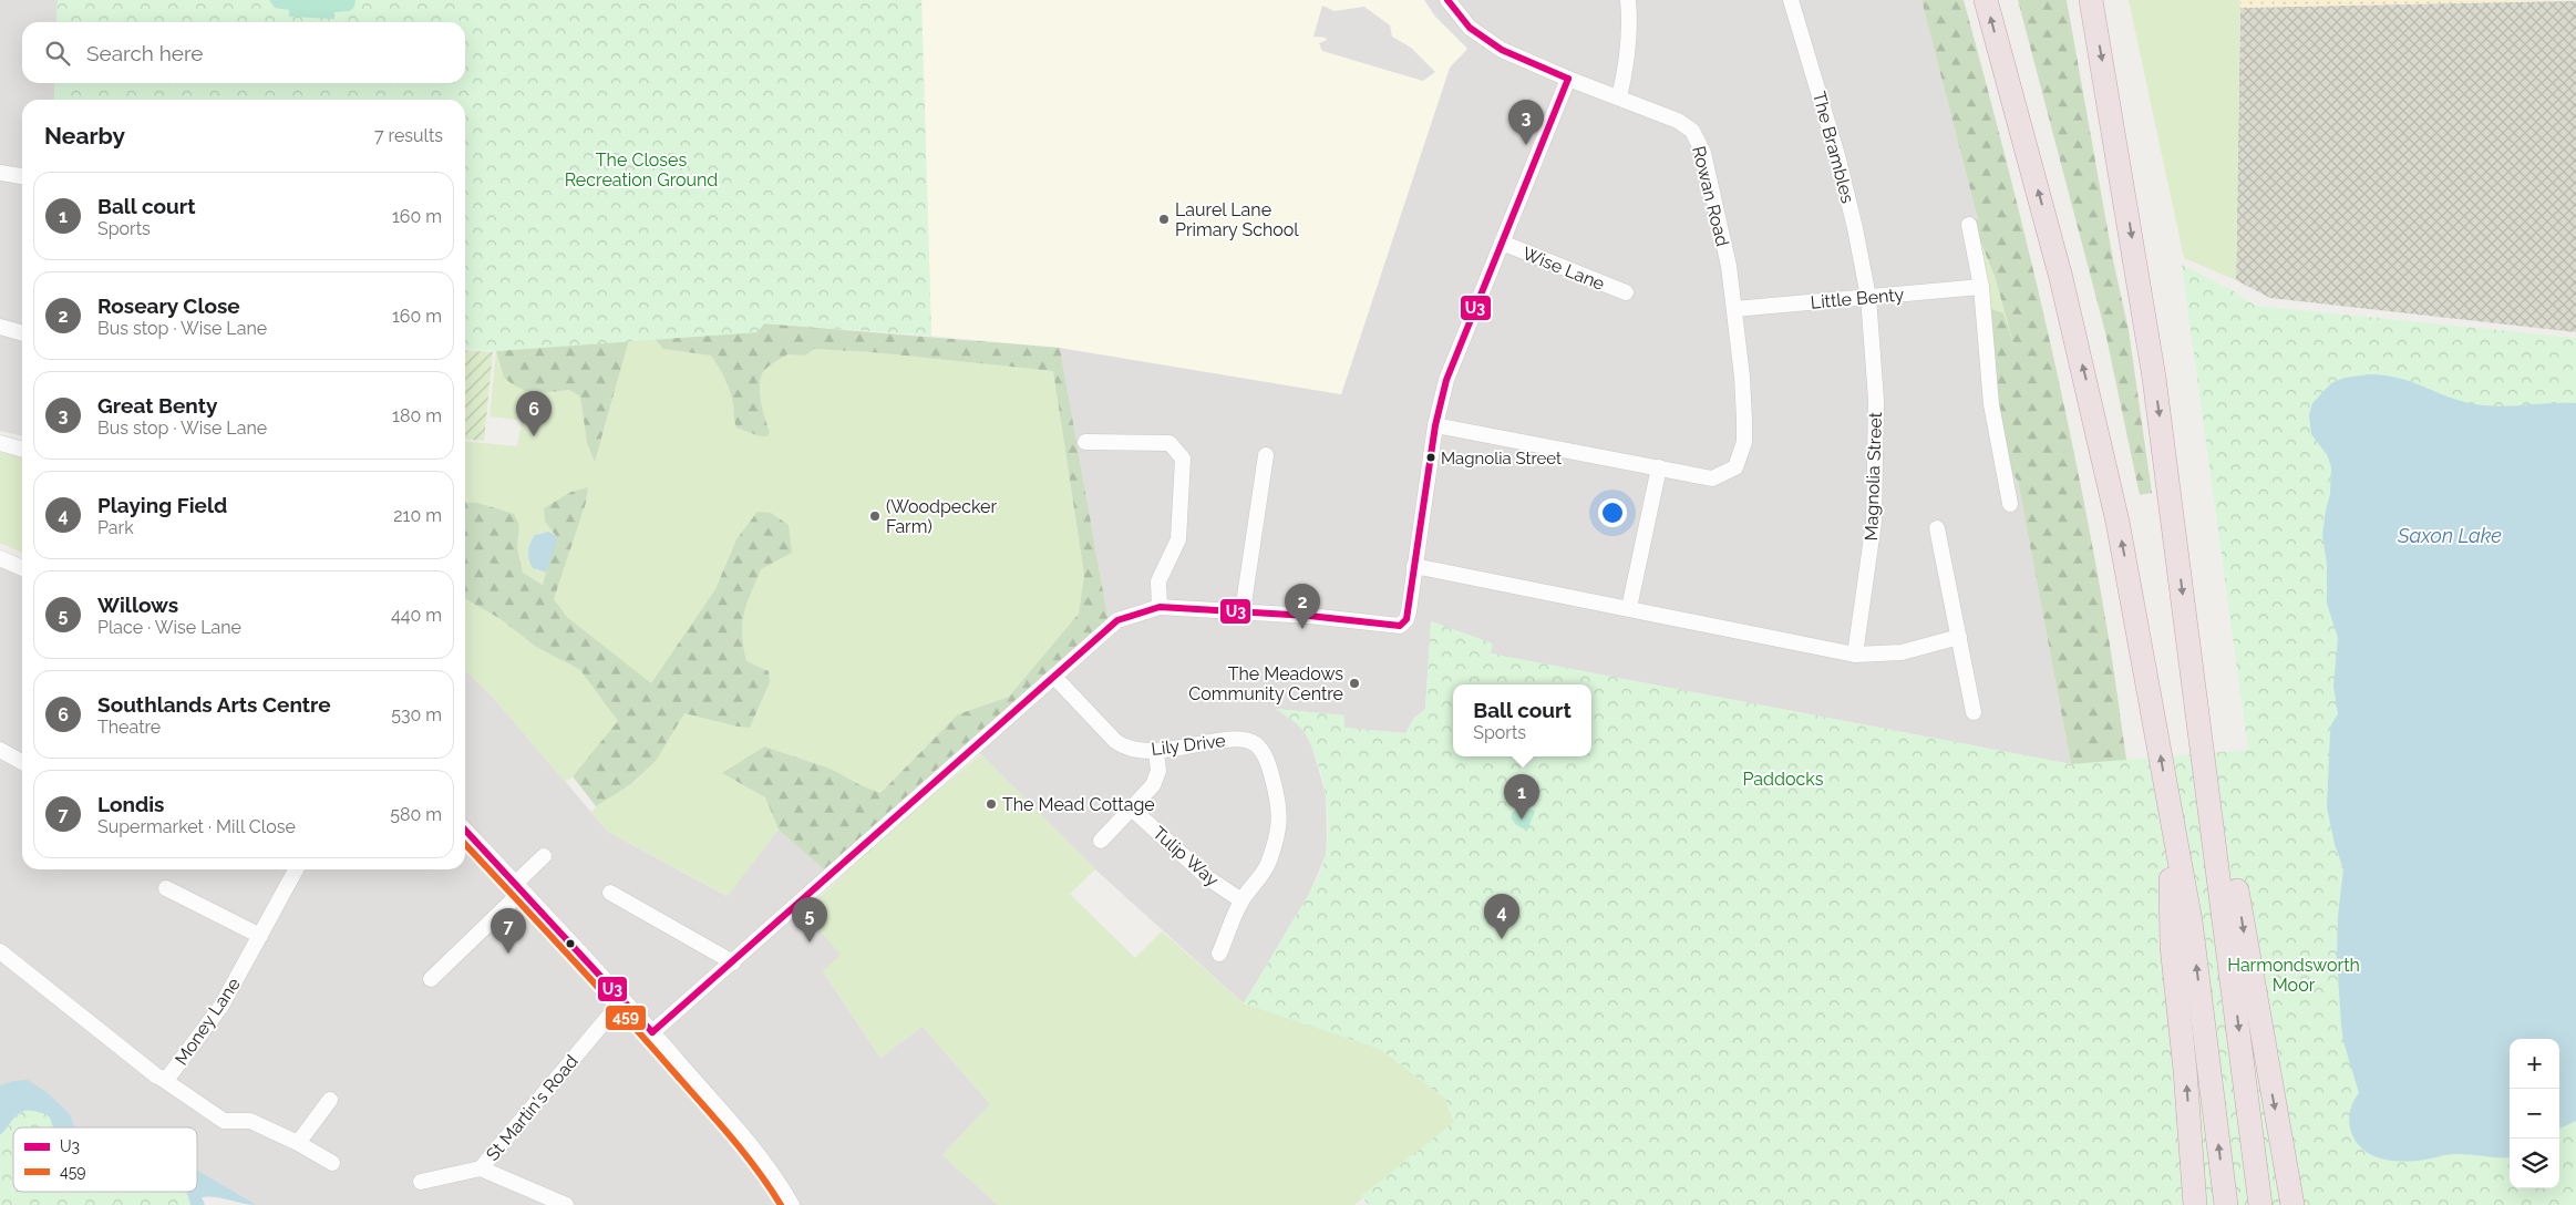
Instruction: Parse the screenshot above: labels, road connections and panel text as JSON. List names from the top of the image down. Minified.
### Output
{"streets":{"street":["The Brambles","Rowan Road","Wise Lane","Little Benty","Magnolia Street","Lily Drive","Tulip Way","Money Lane","St Martin's Road"]},"crossings":[["The Brambles","Little Benty"],["The Brambles","Magnolia Street"],["Rowan Road","Wise Lane"],["Rowan Road","Little Benty"],["Little Benty","Magnolia Street"],["Lily Drive","Tulip Way"]],"water":["Saxon Lake"],"parks":["The Closes Recreation Ground","Paddocks","Harmondsworth Moor"],"places":["Laurel Lane Primary School","Magnolia Street","(Woodpecker Farm)","The Meadows Community Centre","The Mead Cottage"],"lines":["transit line U3","transit line 459"],"legend":["U3","459"],"page":{"search":"Search here","pins":["3","6","2","1","4","5","7"],"heading":["Nearby","7 results"],"list":[{"mark":"1","name":"Ball court","note":"Sports","value":"160 m"},{"mark":"2","name":"Roseary Close","note":"Bus stop · Wise Lane","value":"160 m"},{"mark":"3","name":"Great Benty","note":"Bus stop · Wise Lane","value":"180 m"},{"mark":"4","name":"Playing Field","note":"Park","value":"210 m"},{"mark":"5","name":"Willows","note":"Place · Wise Lane","value":"440 m"},{"mark":"6","name":"Southlands Arts Centre","note":"Theatre","value":"530 m"},{"mark":"7","name":"Londis","note":"Supermarket · Mill Close","value":"580 m"}],"popup":["Ball court","Sports"],"map_buttons":["+","−"]}}
